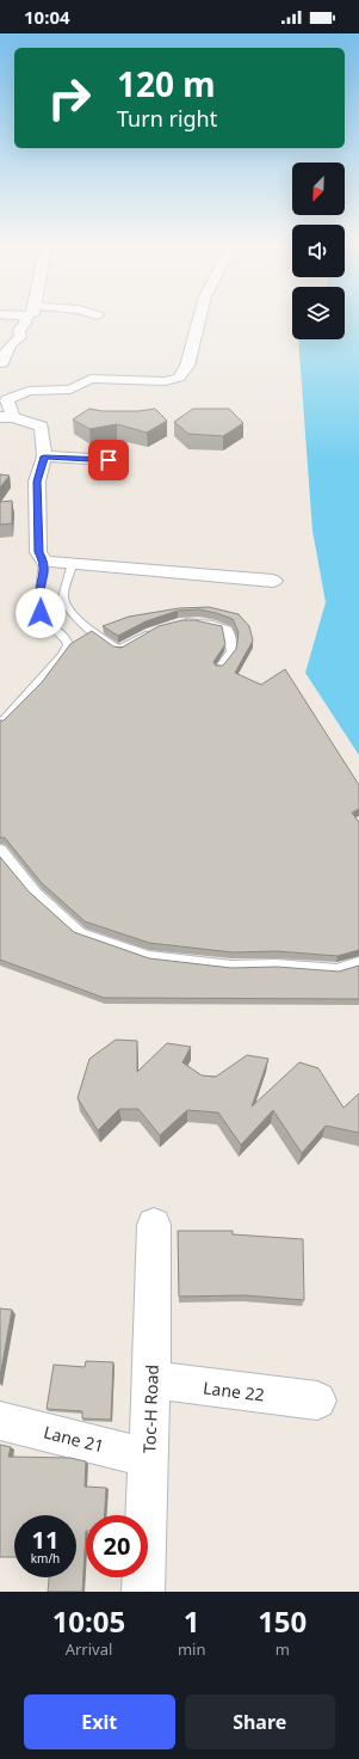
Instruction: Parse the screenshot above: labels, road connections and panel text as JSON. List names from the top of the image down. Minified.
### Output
{"streets":{"street":["Lane 22","Toc-H Road","Lane 21"]},"crossings":[["Lane 22","Toc-H Road"],["Toc-H Road","Lane 21"]],"north":"bottom left","page":{"status":"10:04","turn":["120 m","Turn right"],"speed":"11 km/h","limit":"20","eta":["10:05","Arrival","1","min","150","m"],"buttons":["Exit","Share"]}}
